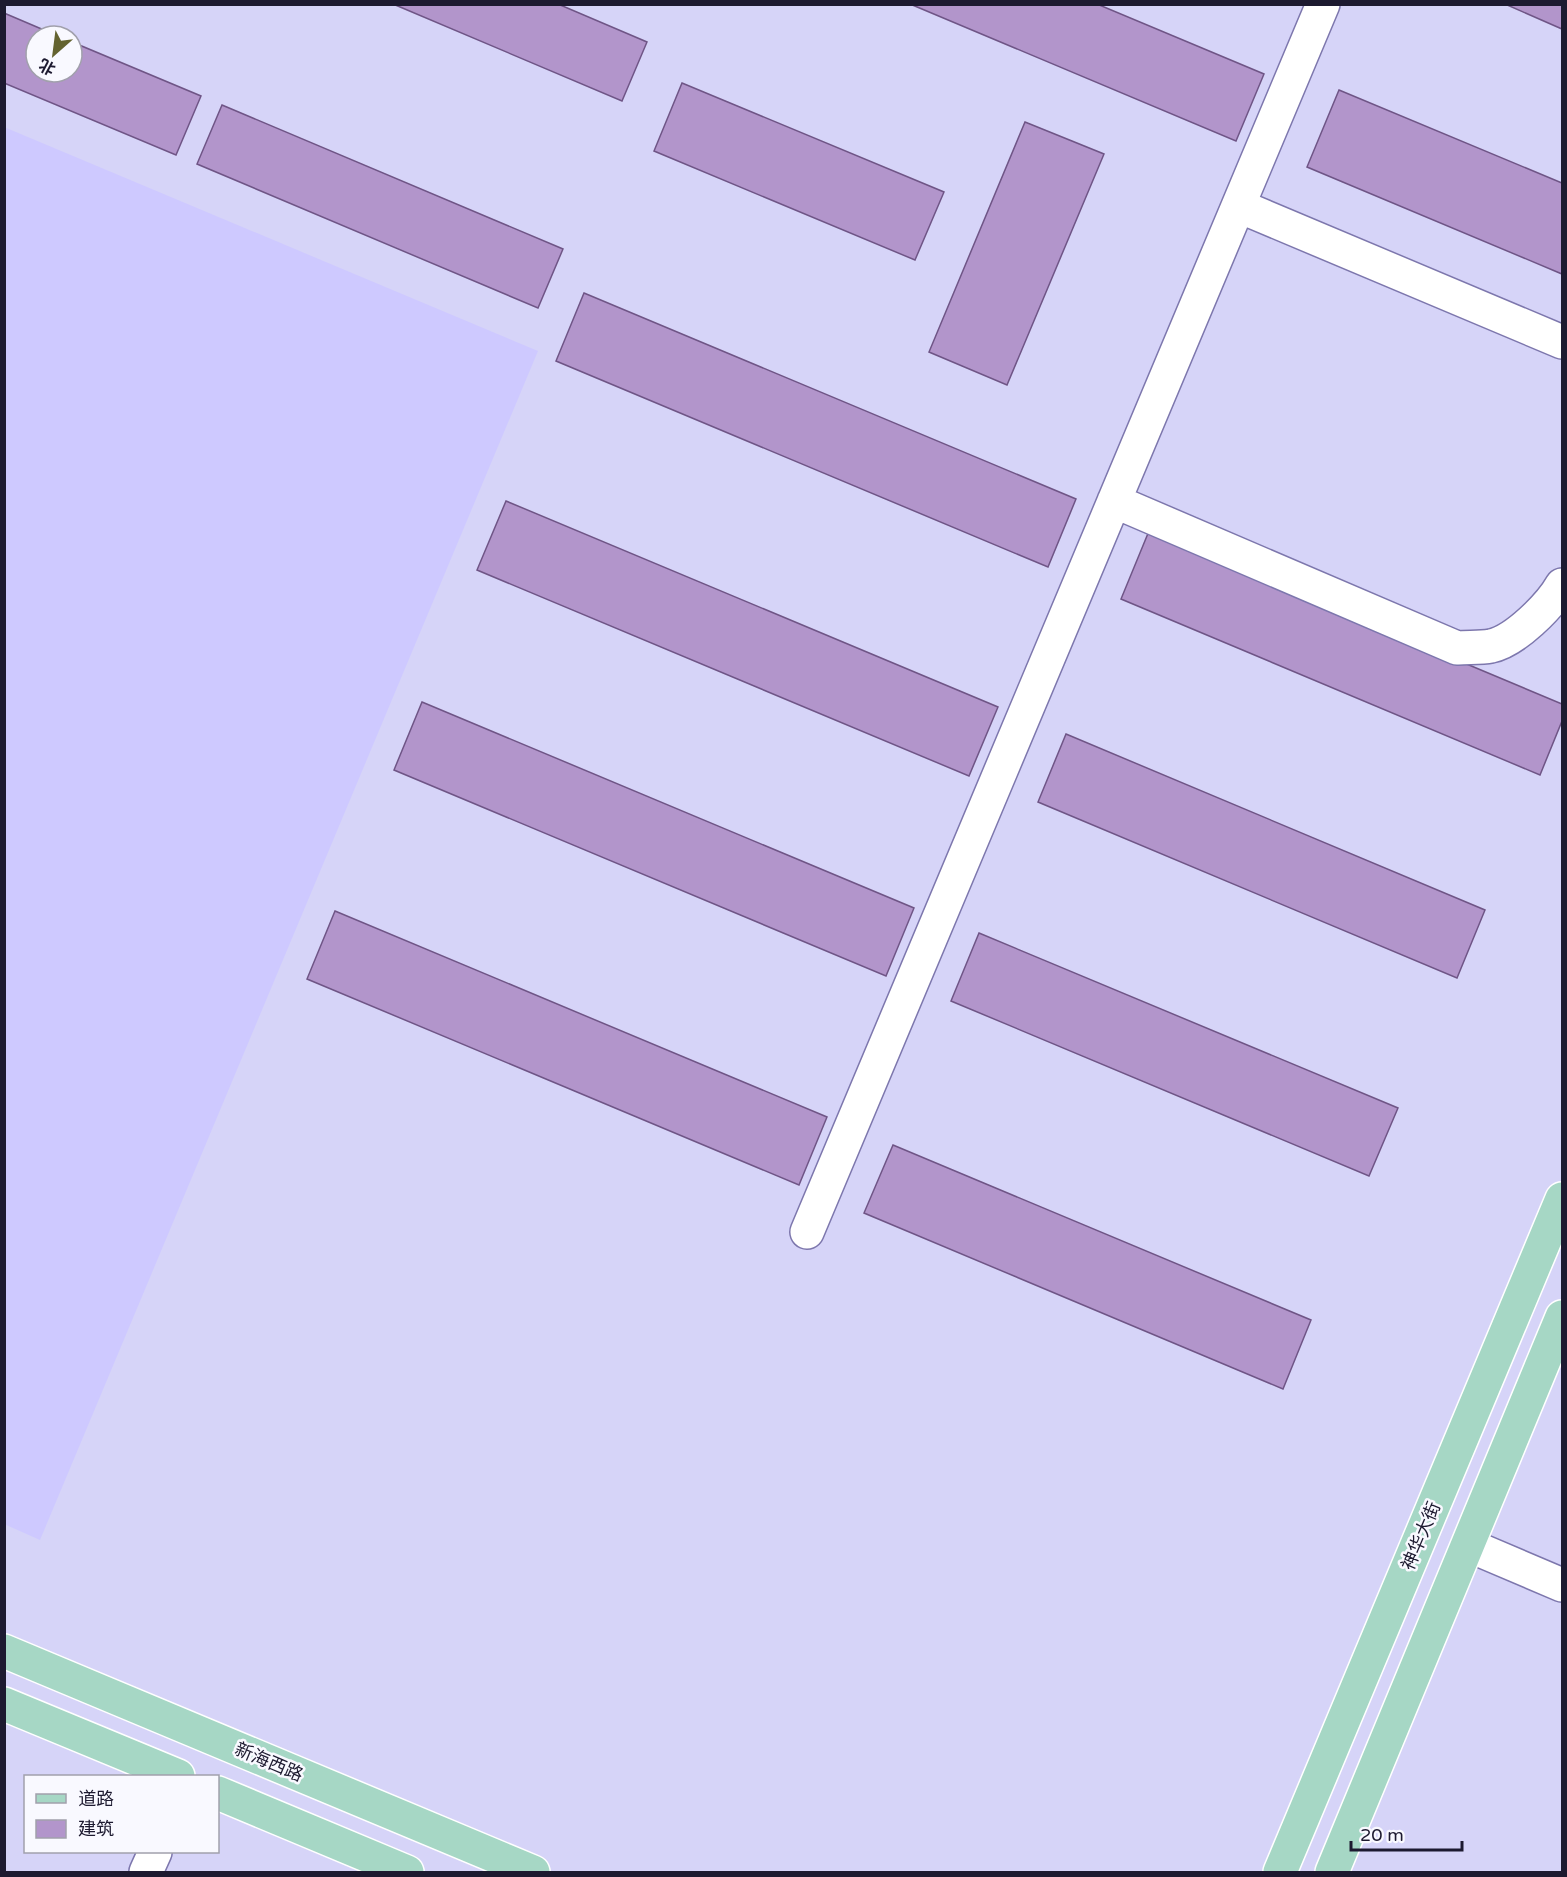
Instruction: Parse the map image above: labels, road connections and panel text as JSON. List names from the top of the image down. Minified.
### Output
{"streets":{"main road":["神华大街","新海西路"]},"legend":["道路","建筑"],"scale_bar":"20 m","north":"bottom left"}
